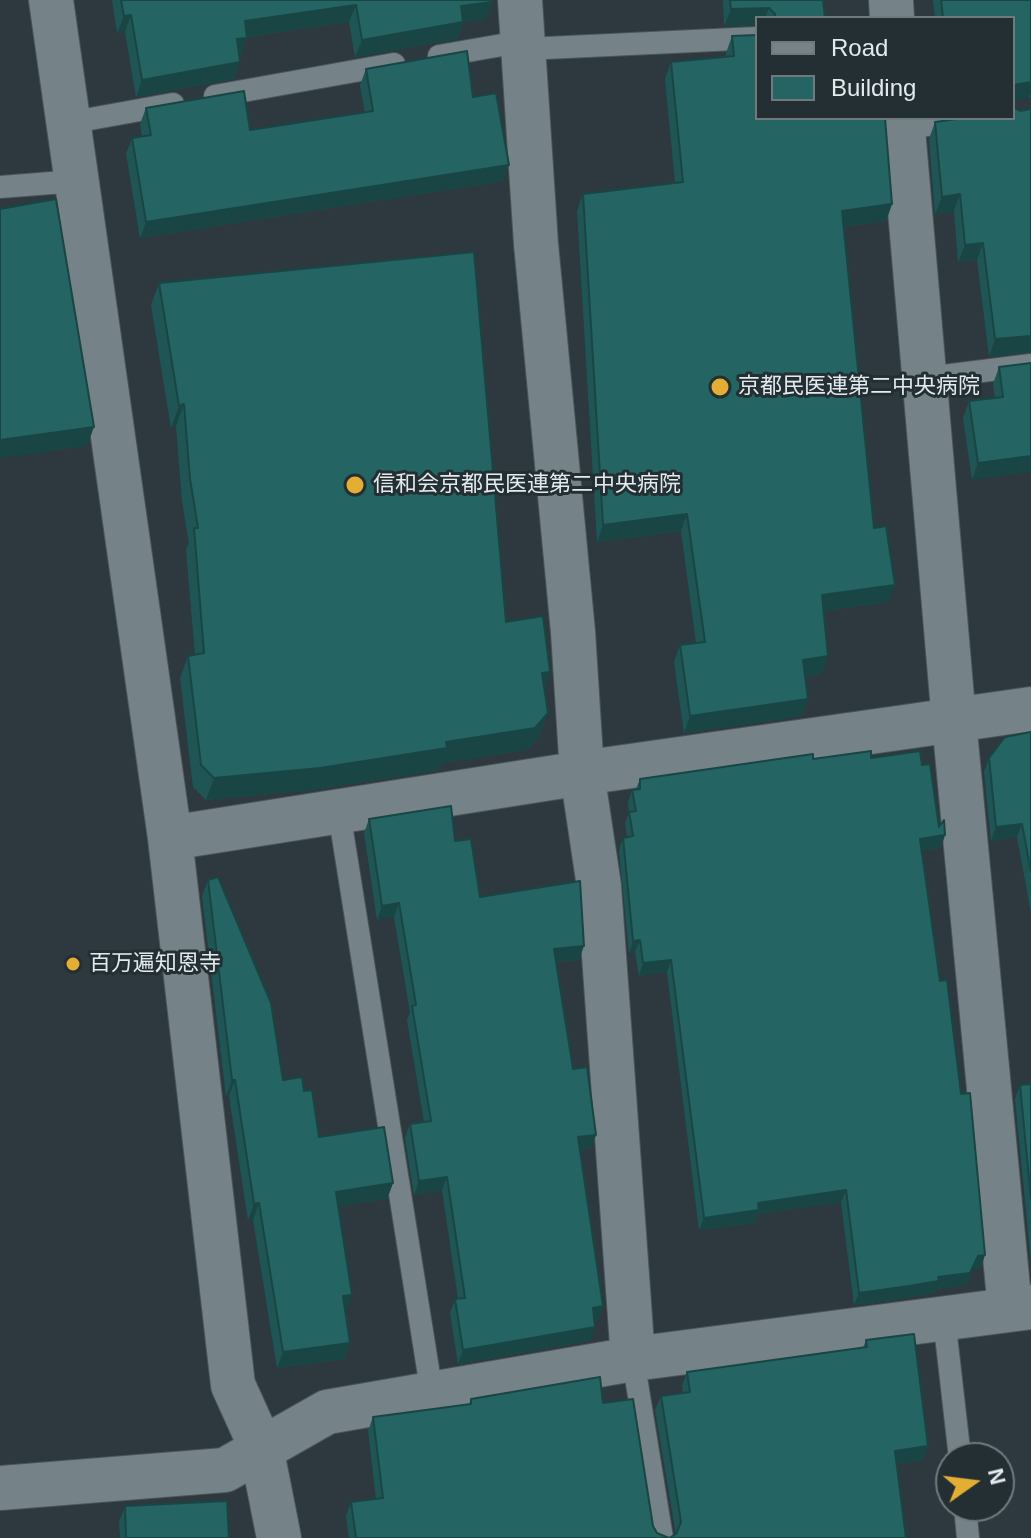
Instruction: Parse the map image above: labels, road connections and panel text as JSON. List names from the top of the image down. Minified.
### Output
{"places":["京都民医連第二中央病院","信和会京都民医連第二中央病院","百万遍知恩寺"],"legend":["Road","Building"],"north":"right"}
